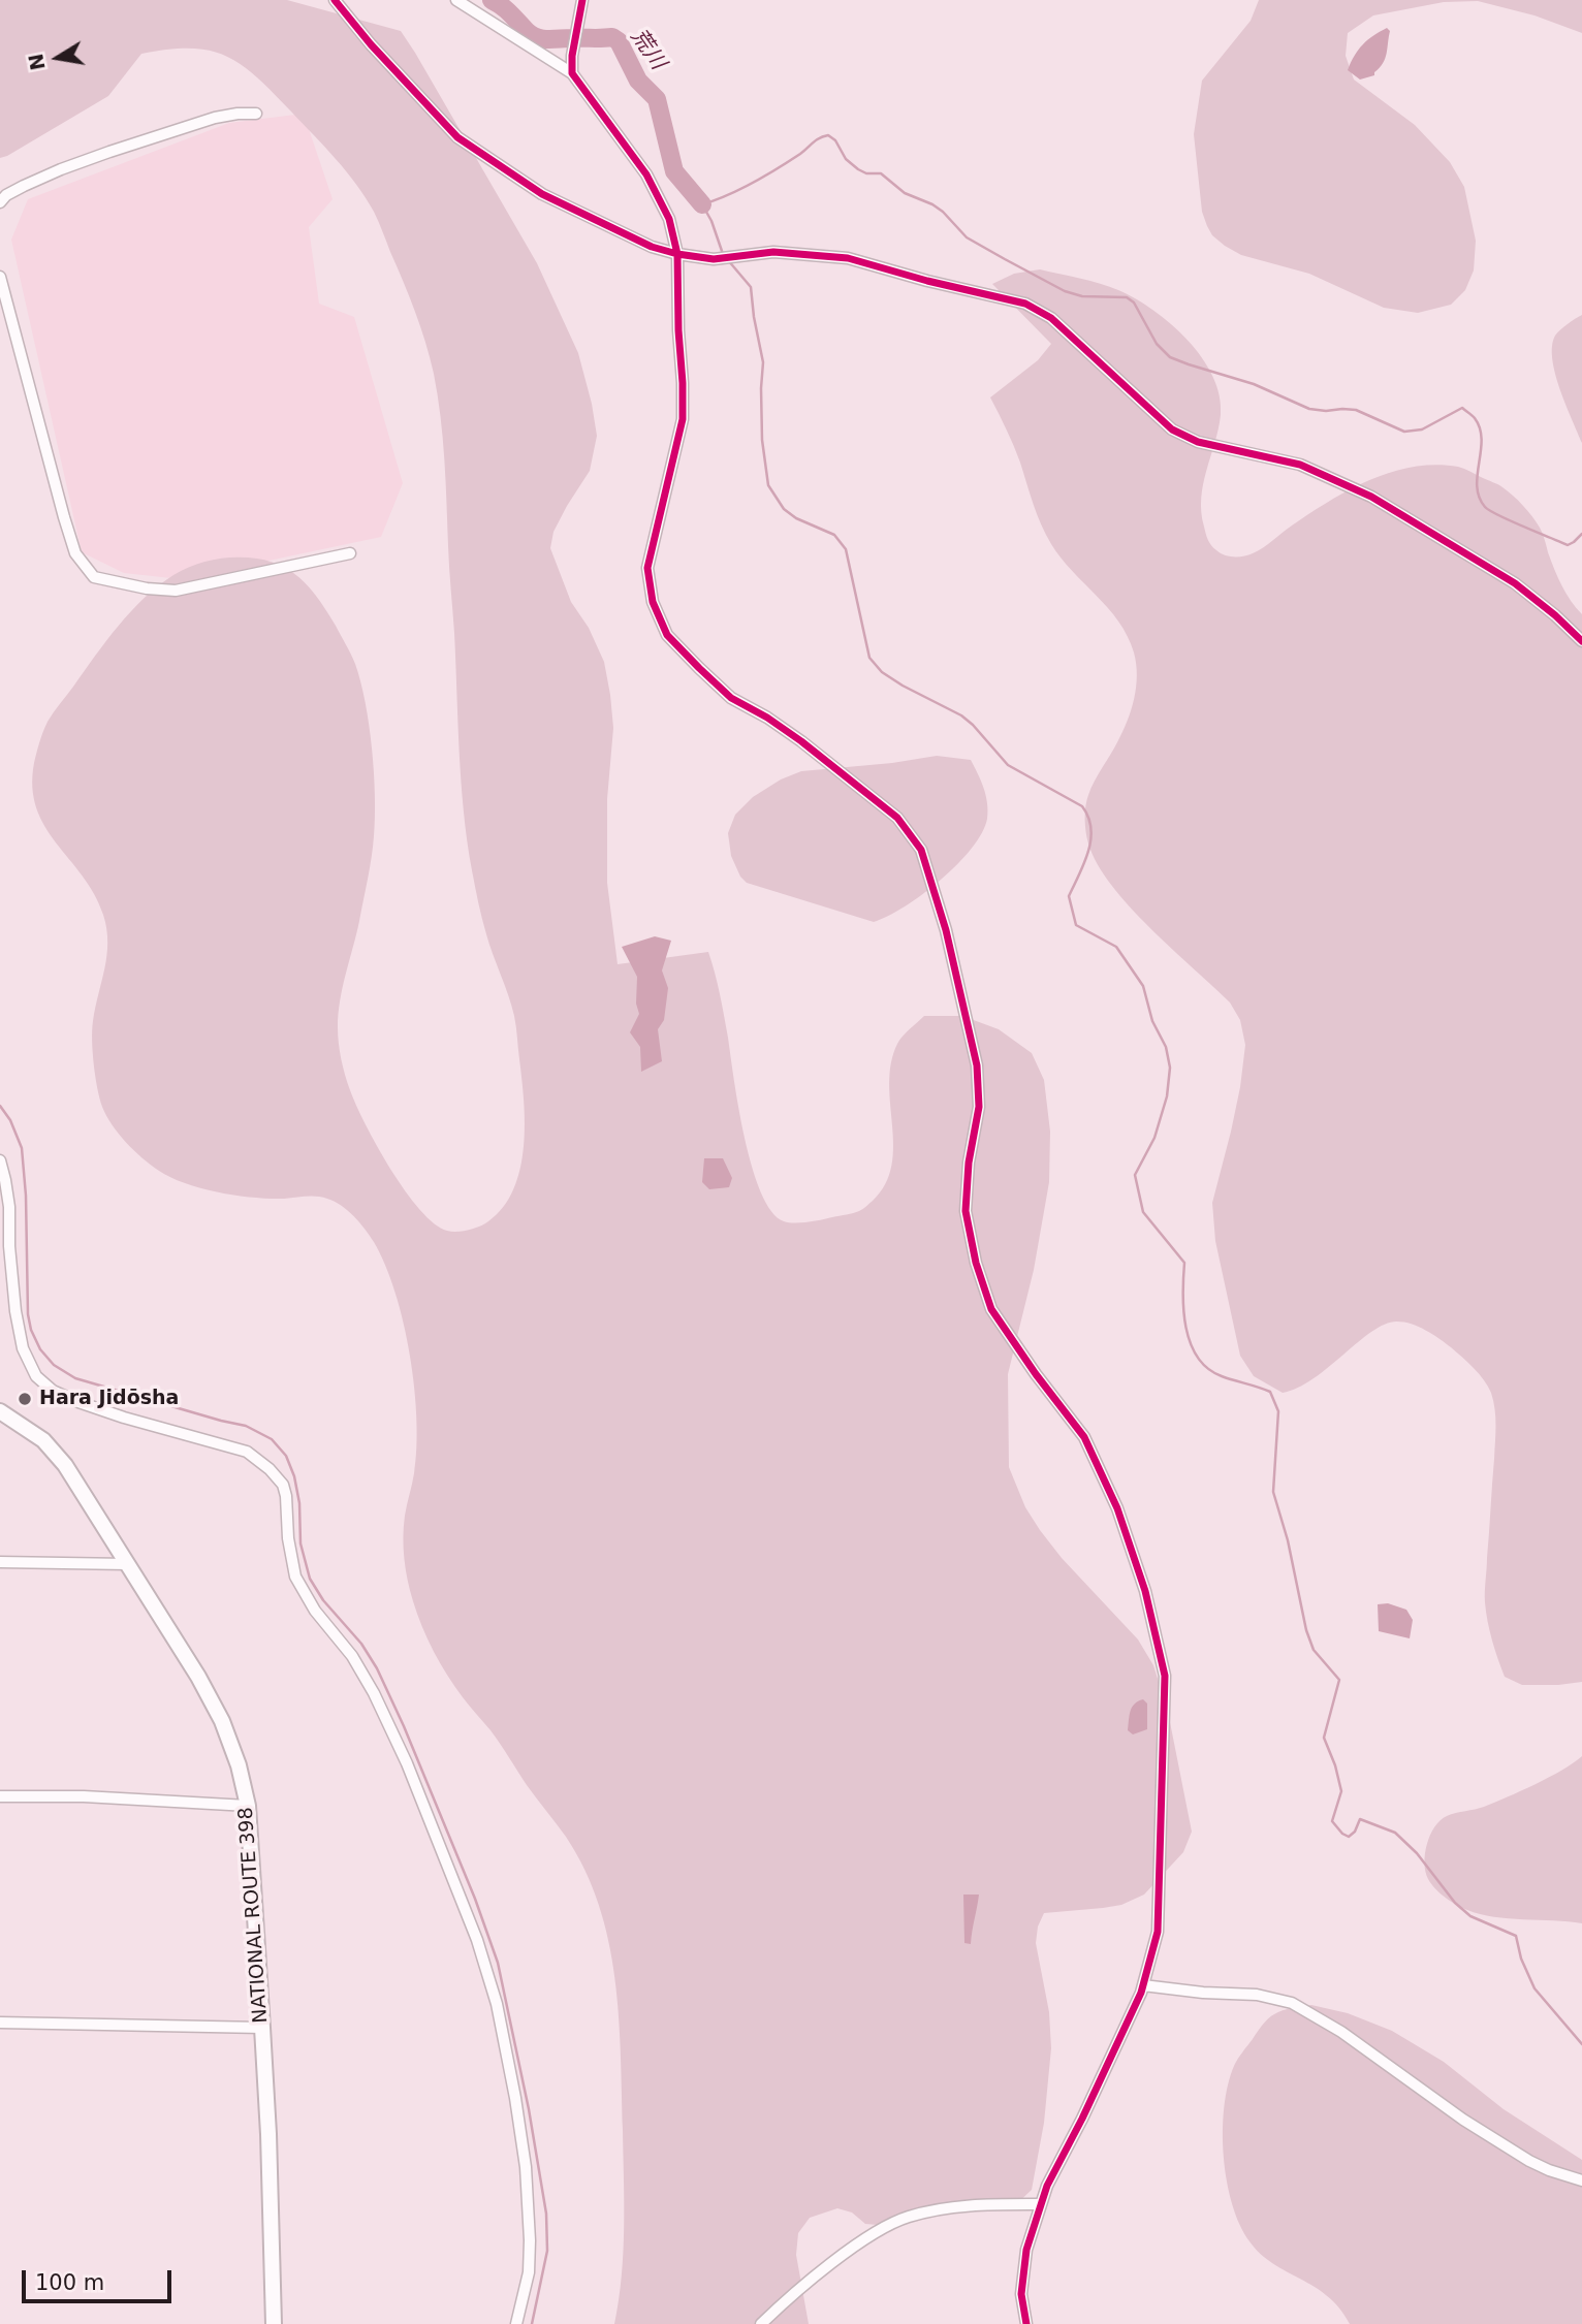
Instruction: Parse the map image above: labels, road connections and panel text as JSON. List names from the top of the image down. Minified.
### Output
{"streets":{"highway":["NATIONAL ROUTE 398"]},"water":["荒川"],"places":["Hara Jidōsha"],"scale_bar":"100 m","north":"left"}
